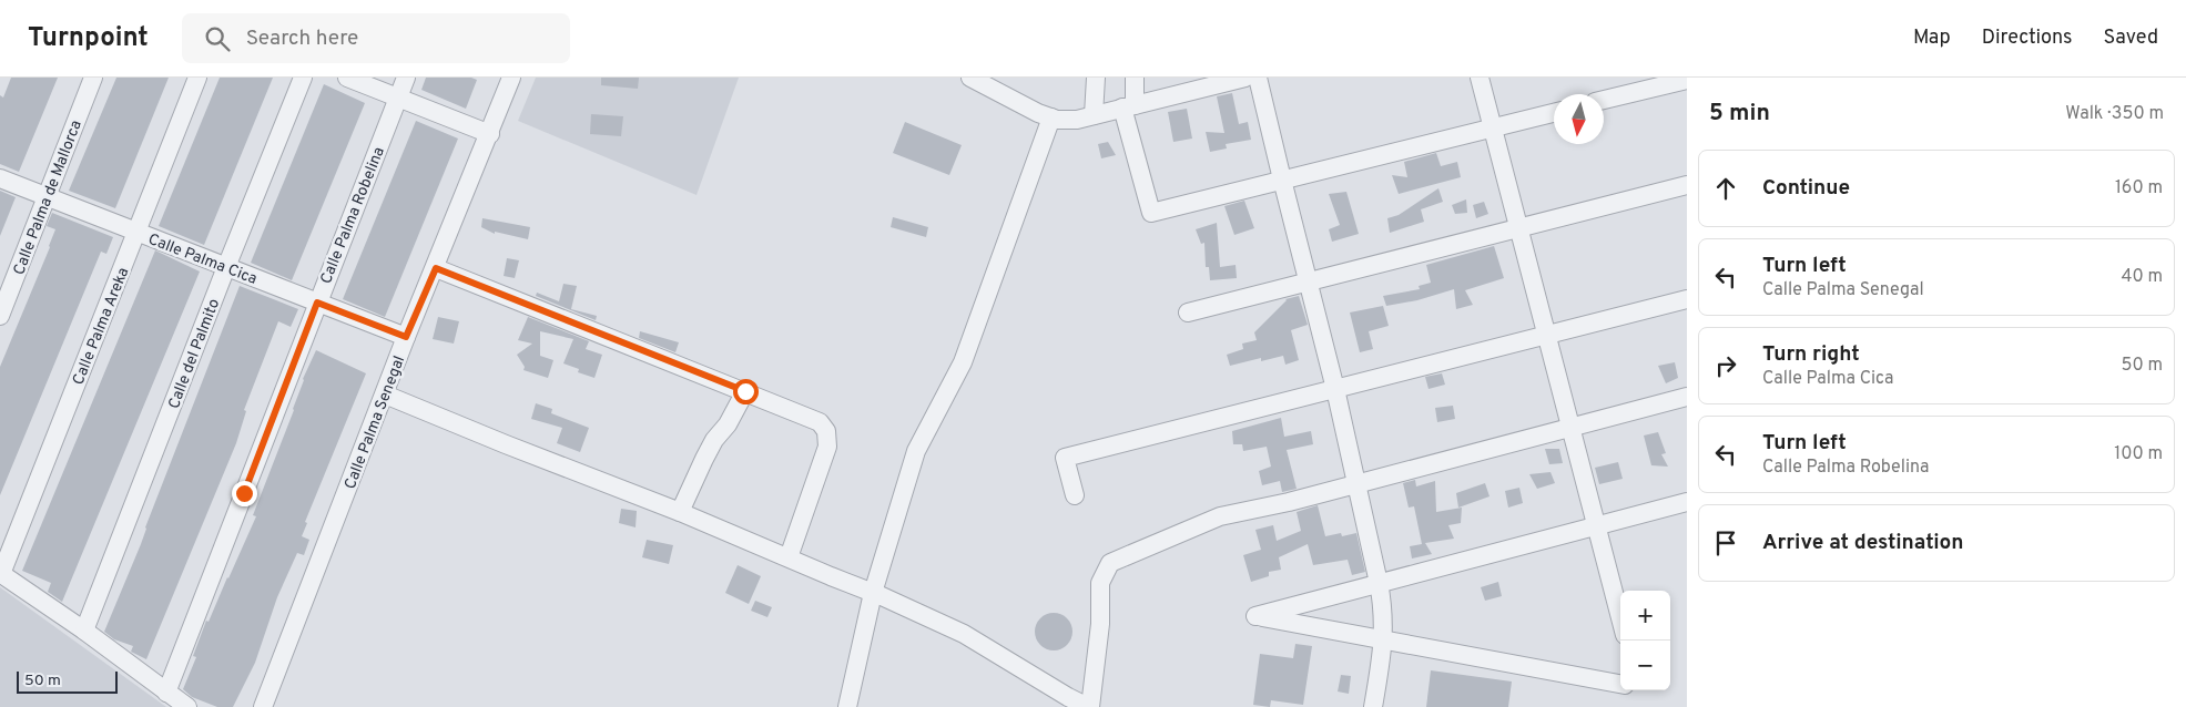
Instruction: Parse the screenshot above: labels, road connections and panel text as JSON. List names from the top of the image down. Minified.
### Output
{"streets":{"street":["Calle Palma de Mallorca","Calle Palma Robelina","Calle Palma Cica","Calle Palma Areka","Calle del Palmito","Calle Palma Senegal"]},"crossings":[["Calle Palma de Mallorca","Calle Palma Cica"],["Calle Palma Robelina","Calle Palma Cica"],["Calle Palma Cica","Calle Palma Areka"],["Calle Palma Cica","Calle del Palmito"],["Calle Palma Cica","Calle Palma Senegal"]],"scale_bar":"50 m","north":"bottom","page":{"header":"Turnpoint","search":"Search here","nav":["Map","Directions","Saved"],"heading":["5 min","Walk · 350 m"],"list":[["Continue","160 m"],["Turn left","Calle Palma Senegal","40 m"],["Turn right","Calle Palma Cica","50 m"],["Turn left","Calle Palma Robelina","100 m"],"Arrive at destination"],"map_buttons":["+","−"],"scale":"50 m"}}
